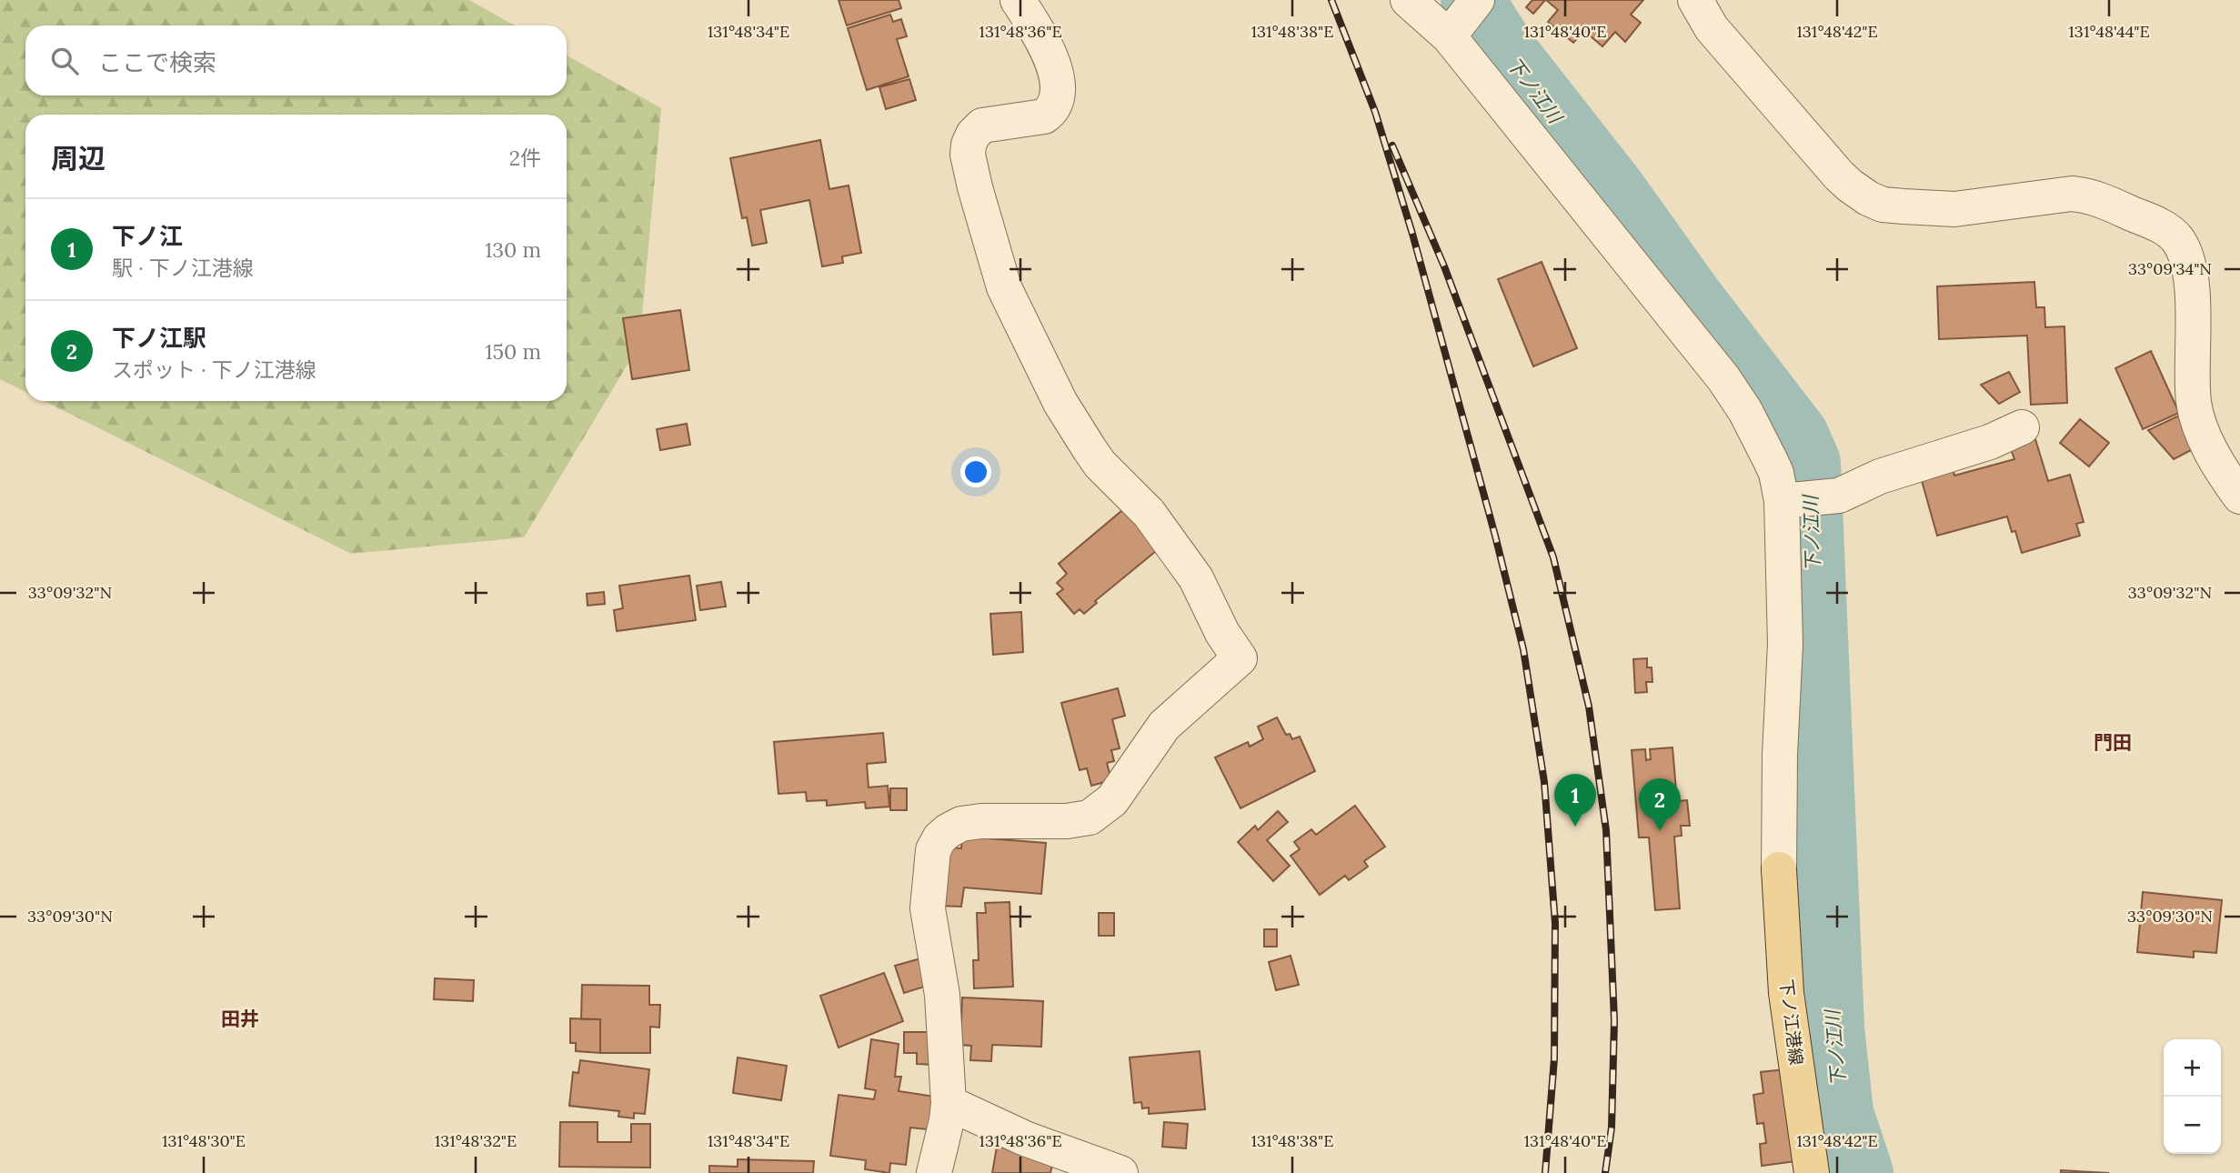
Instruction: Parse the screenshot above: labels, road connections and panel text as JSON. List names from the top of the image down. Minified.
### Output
{"streets":{"main road":["下ノ江港線"]},"districts":["門田","田井"],"water":["下ノ江川"],"page":{"search":"ここで検索","heading":["周辺","2件"],"list":[{"mark":"1","name":"下ノ江","note":"駅 · 下ノ江港線","value":"130 m"},{"mark":"2","name":"下ノ江駅","note":"スポット · 下ノ江港線","value":"150 m"}],"pins":["1","2"],"map_buttons":["+","−"]},"coordinates":["131°48'34\"E","131°48'36\"E","131°48'38\"E","131°48'40\"E","131°48'42\"E","131°48'44\"E","33°09'34\"N","33°09'32\"N","33°09'30\"N","131°48'30\"E","131°48'32\"E"]}
